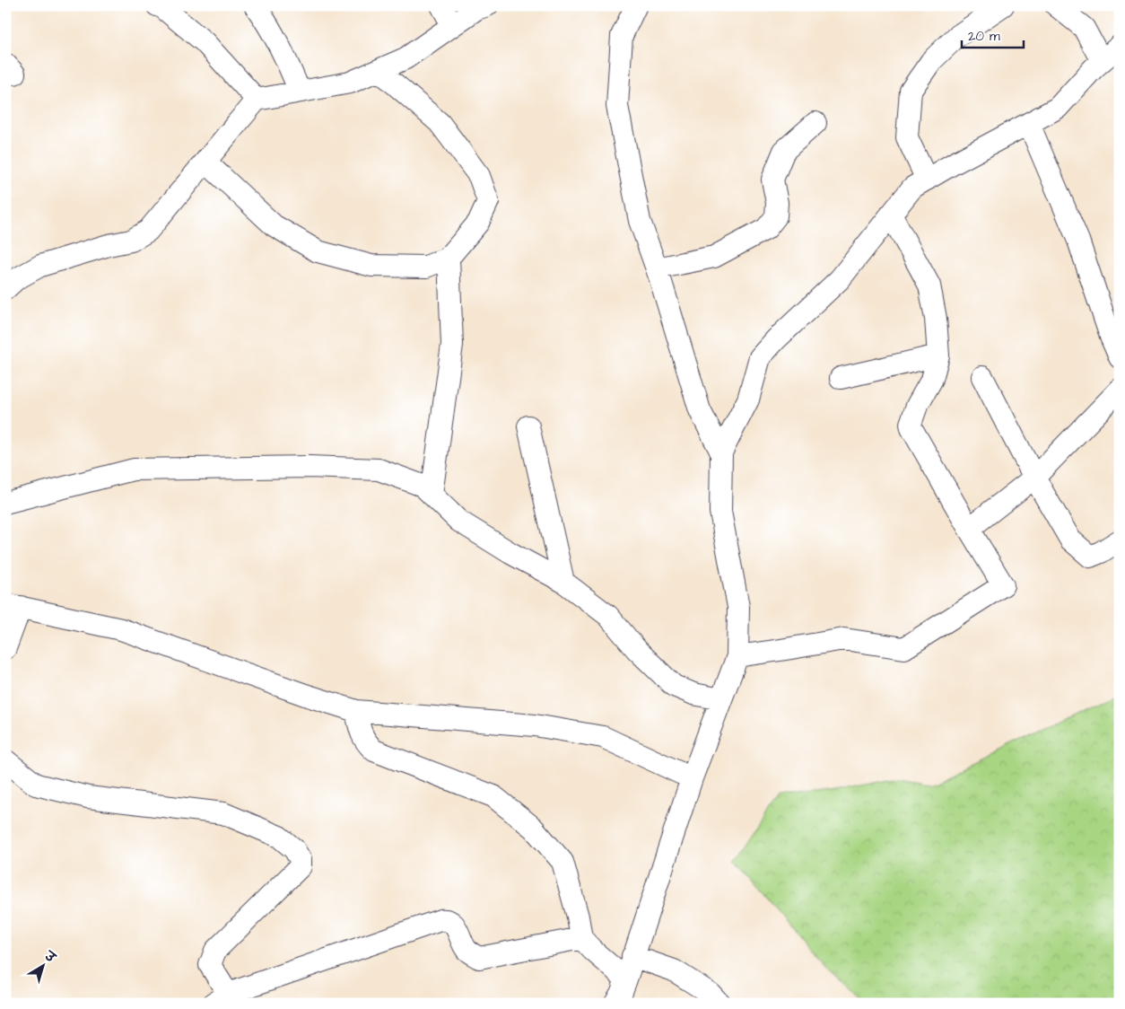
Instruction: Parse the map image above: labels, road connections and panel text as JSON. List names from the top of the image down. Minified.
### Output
{"scale_bar":"20 m","north":"top right"}
